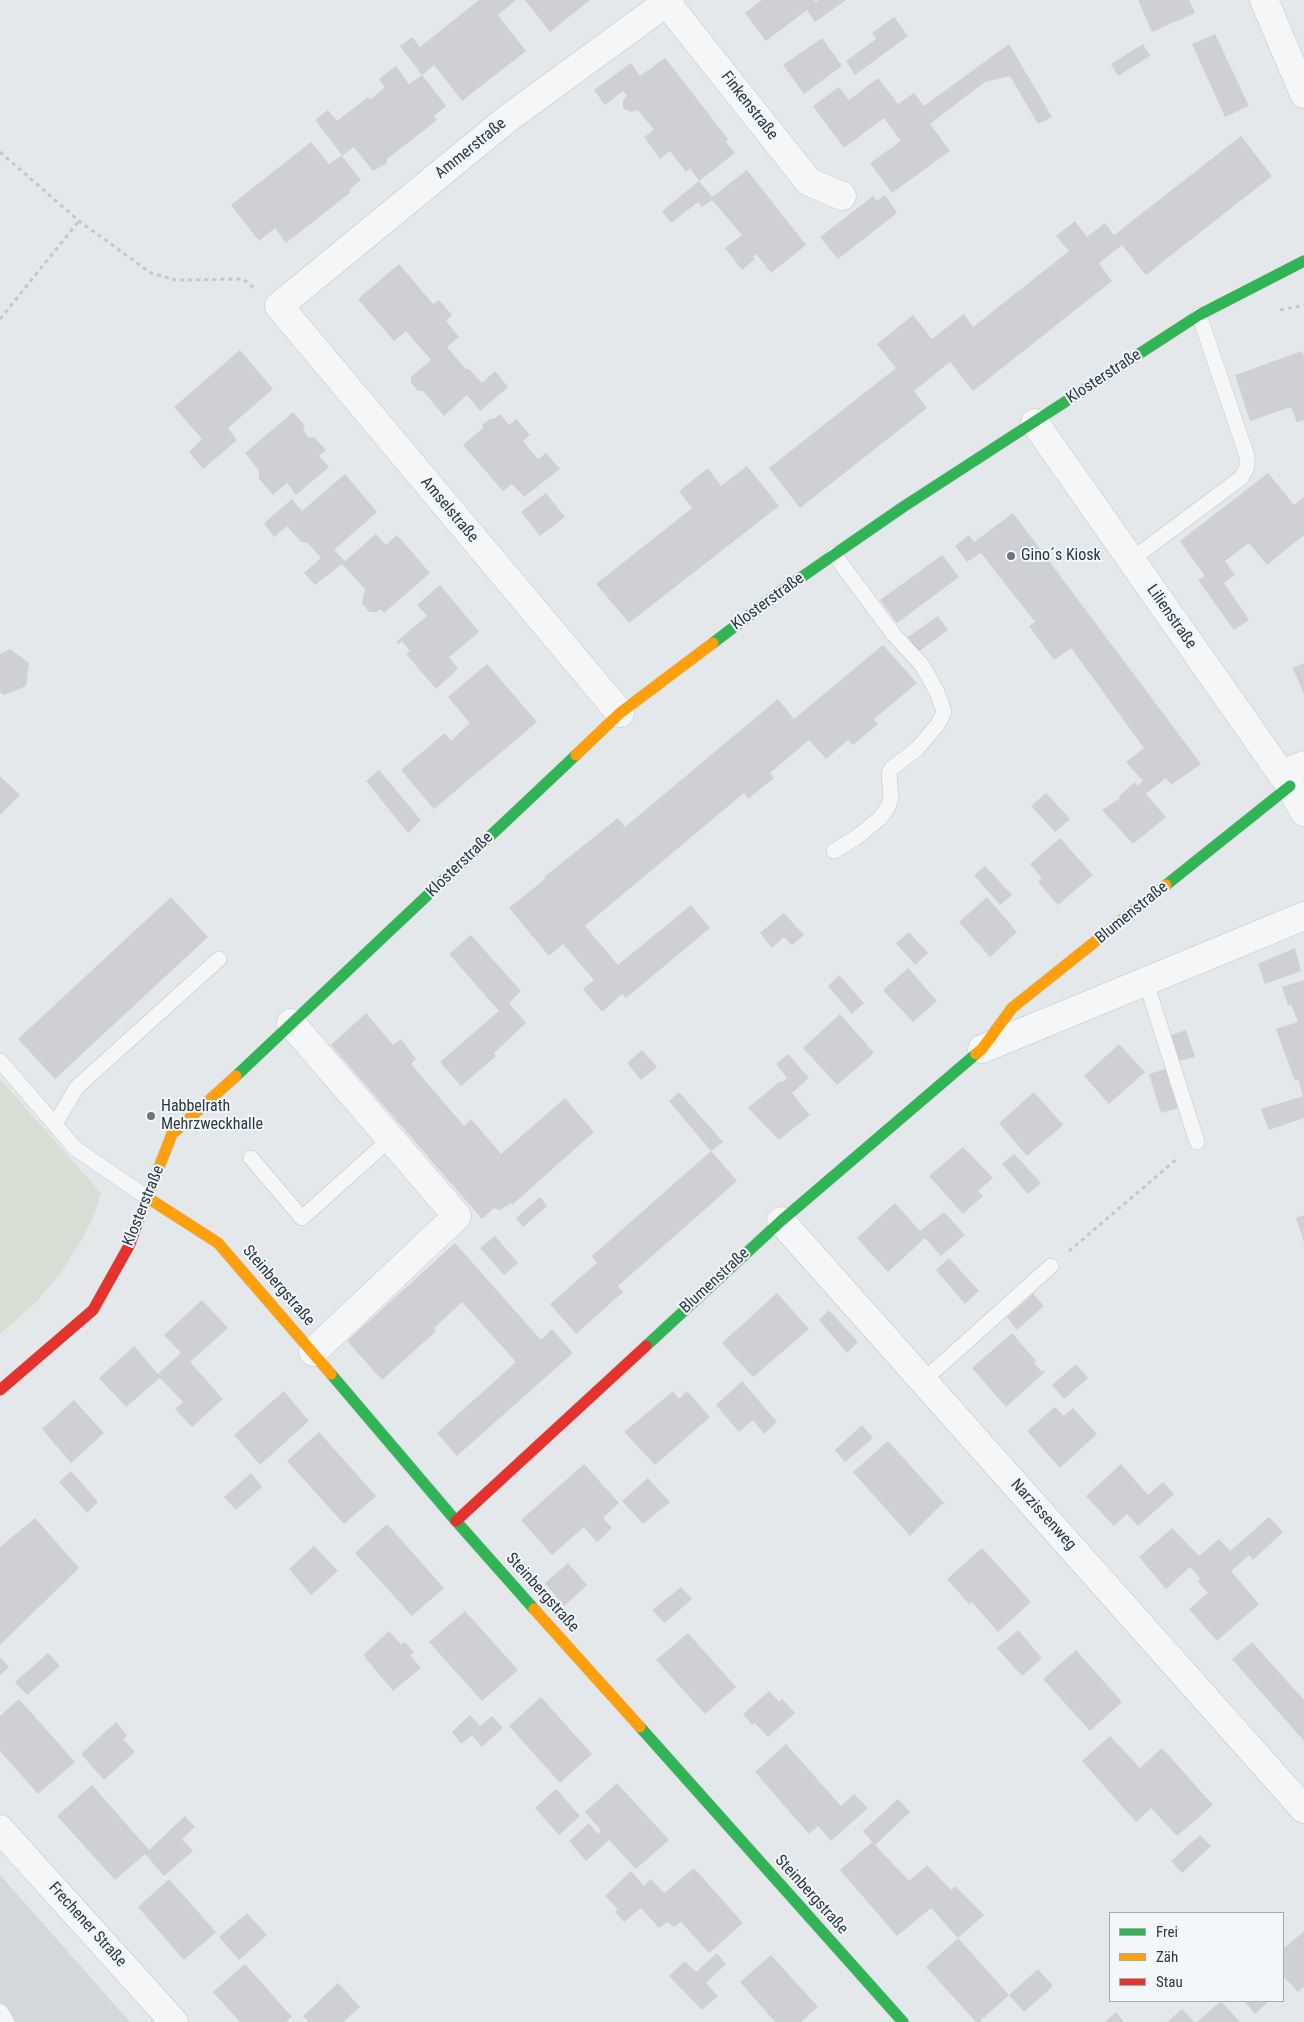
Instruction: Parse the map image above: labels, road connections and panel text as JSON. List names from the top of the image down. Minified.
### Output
{"streets":{"street":["Finkenstraße","Ammerstraße","Klosterstraße","Amselstraße","Lilienstraße","Blumenstraße","Steinbergstraße","Narzissenweg","Frechener Straße"]},"crossings":[["Finkenstraße","Ammerstraße"],["Ammerstraße","Amselstraße"],["Klosterstraße","Amselstraße"],["Klosterstraße","Lilienstraße"],["Klosterstraße","Steinbergstraße"],["Lilienstraße","Blumenstraße"],["Blumenstraße","Steinbergstraße"],["Blumenstraße","Narzissenweg"]],"places":["Gino´s Kiosk","Habbelrath Mehrzweckhalle"],"legend":["Frei","Zäh","Stau"]}
